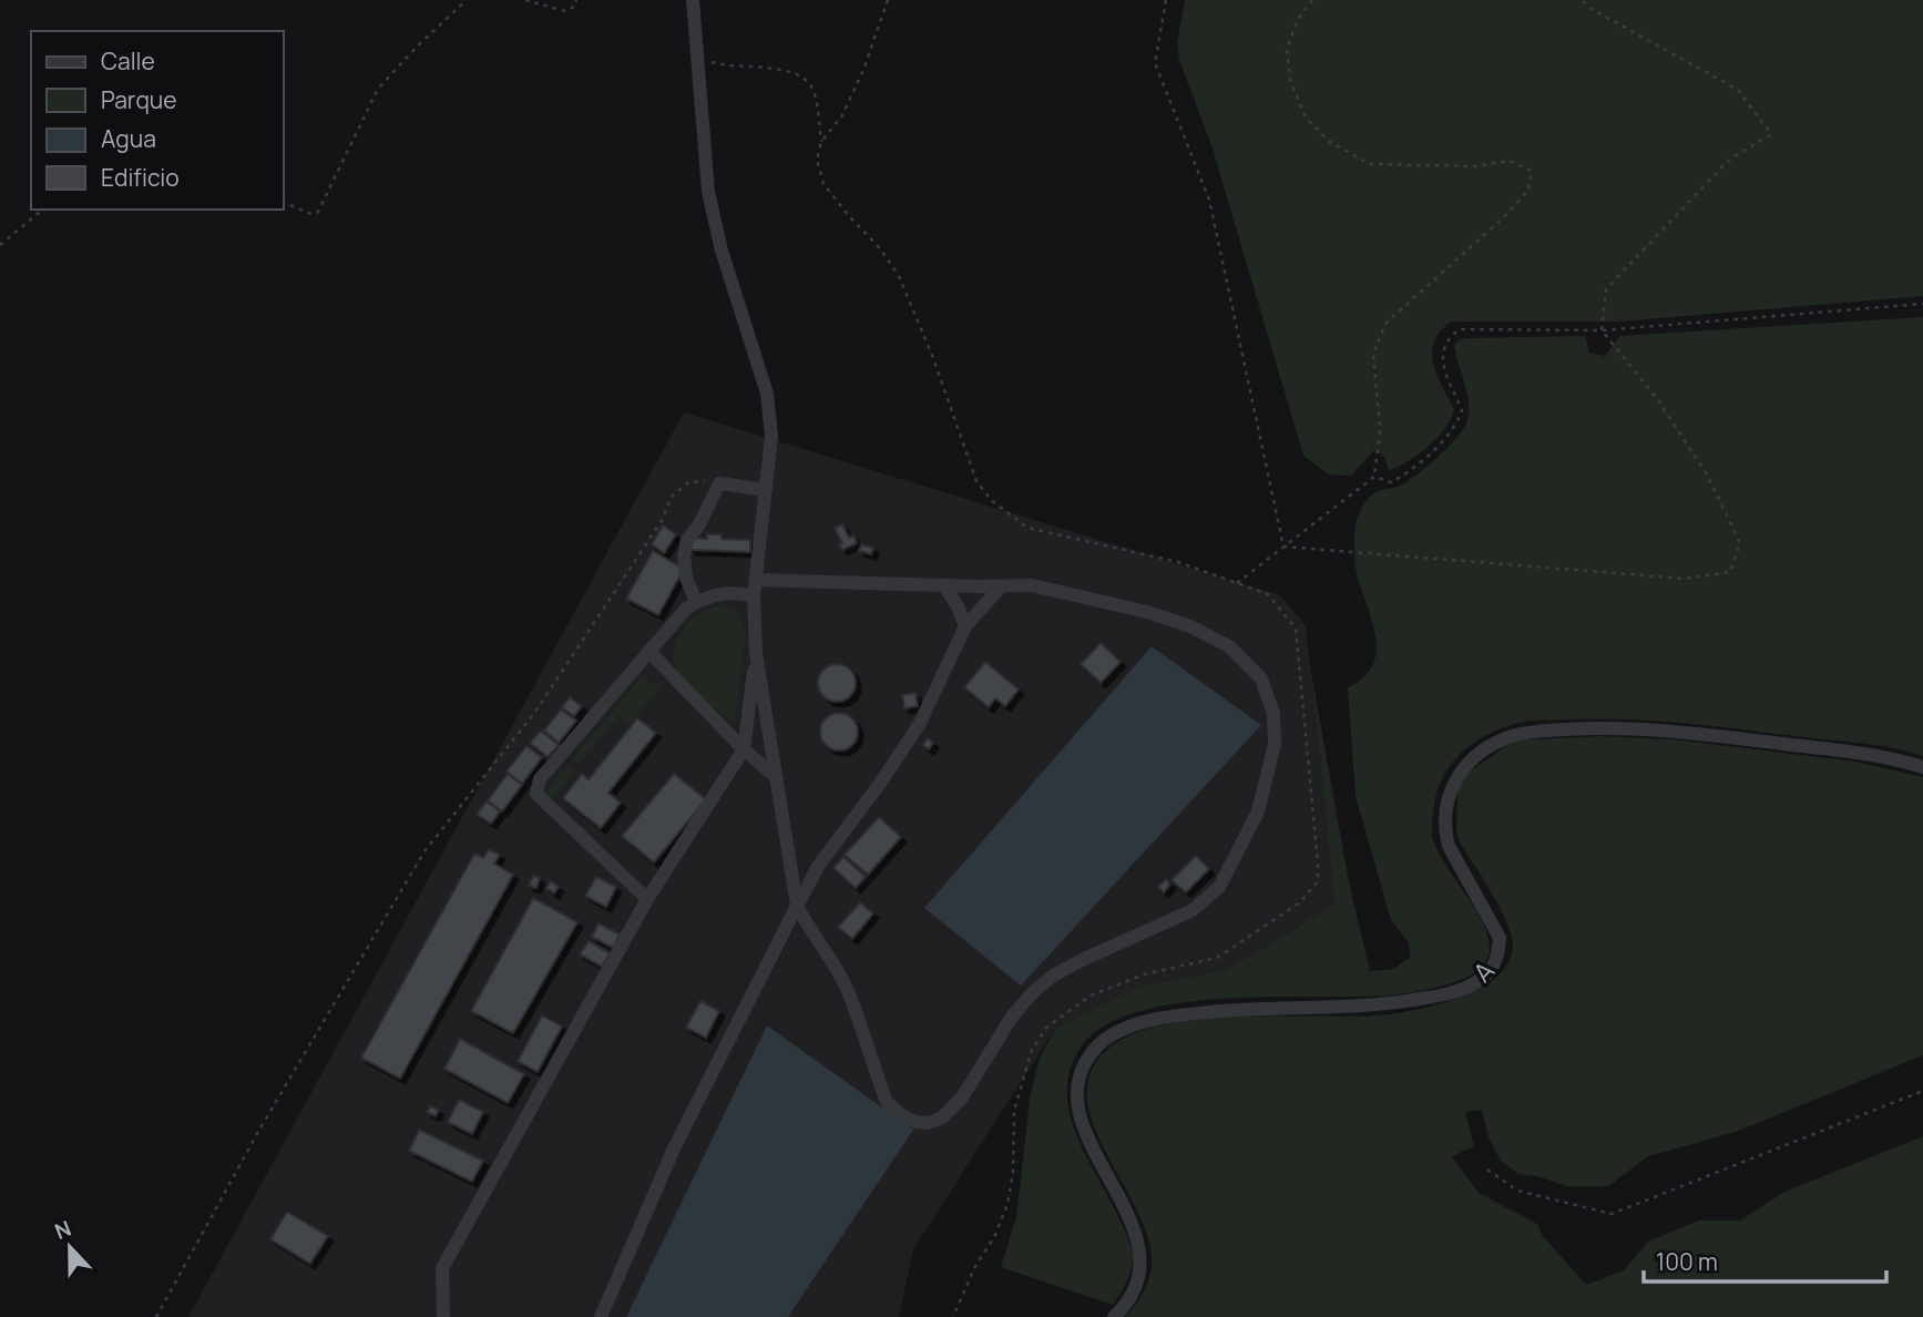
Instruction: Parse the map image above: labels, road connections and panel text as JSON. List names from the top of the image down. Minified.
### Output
{"streets":{"street":["A"]},"legend":["Calle","Parque","Agua","Edificio"],"scale_bar":"100 m","north":"top"}
